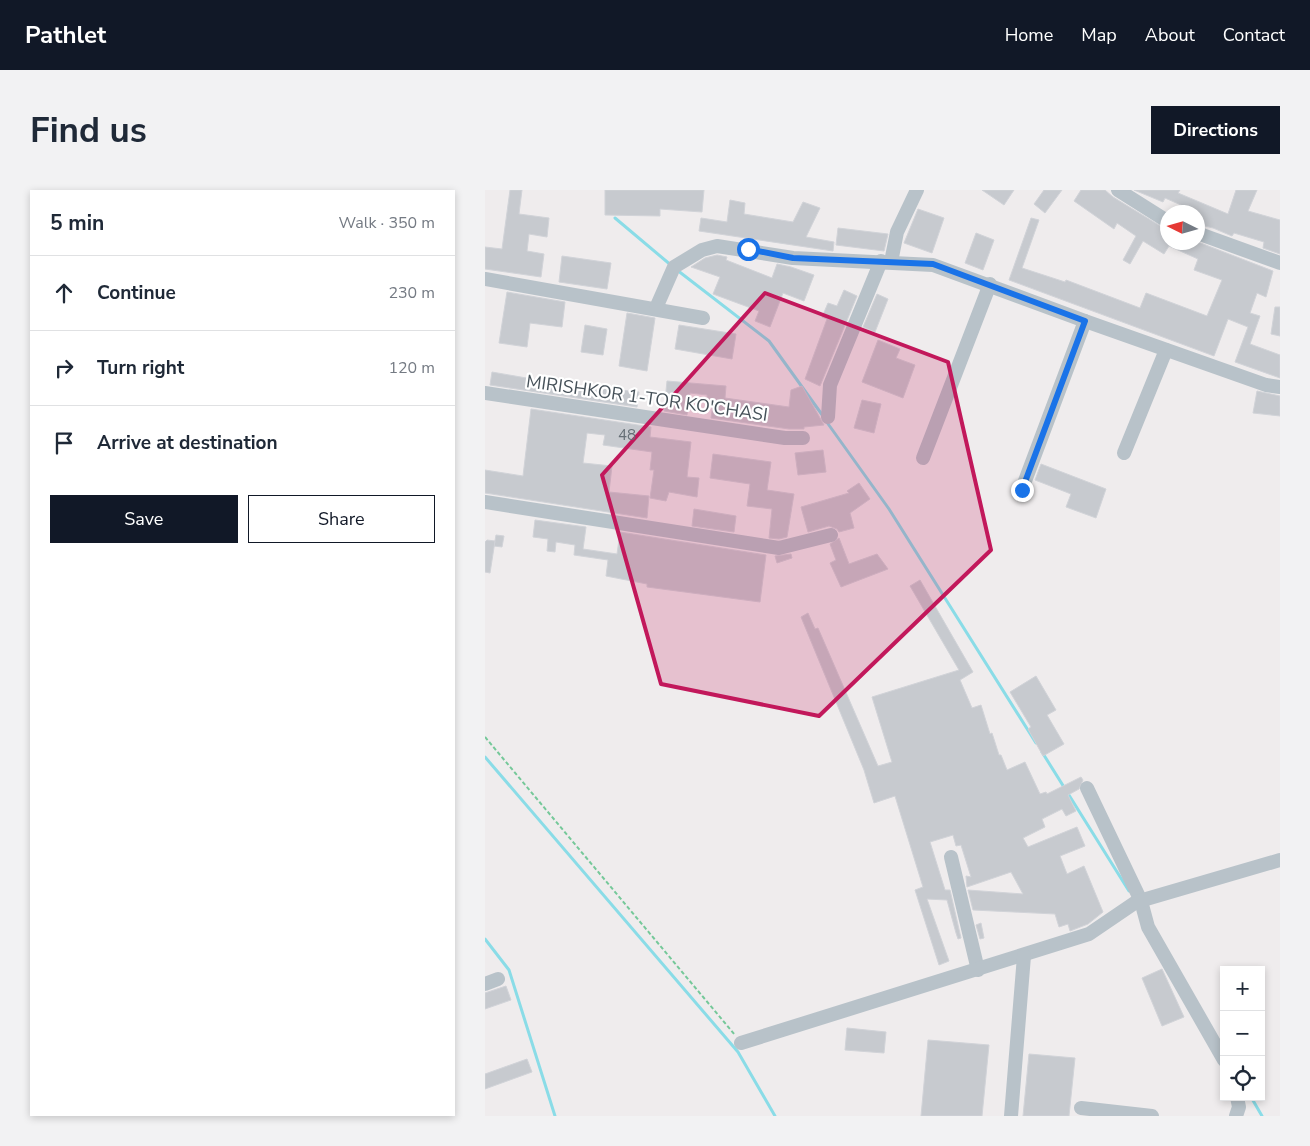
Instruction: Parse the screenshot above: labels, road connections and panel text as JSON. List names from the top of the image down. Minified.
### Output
{"streets":{"street":["MIRISHKOR 1-TOR KO'CHASI"]},"house_numbers":["48"],"north":"left","page":{"header":"Pathlet","nav":["Home","Map","About","Contact"],"buttons":["Directions",["Save","Share"]],"title":"Find us","heading":["5 min","Walk · 350 m"],"list":[["Continue","230 m"],["Turn right","120 m"],"Arrive at destination"],"map_buttons":["+","−"]}}
